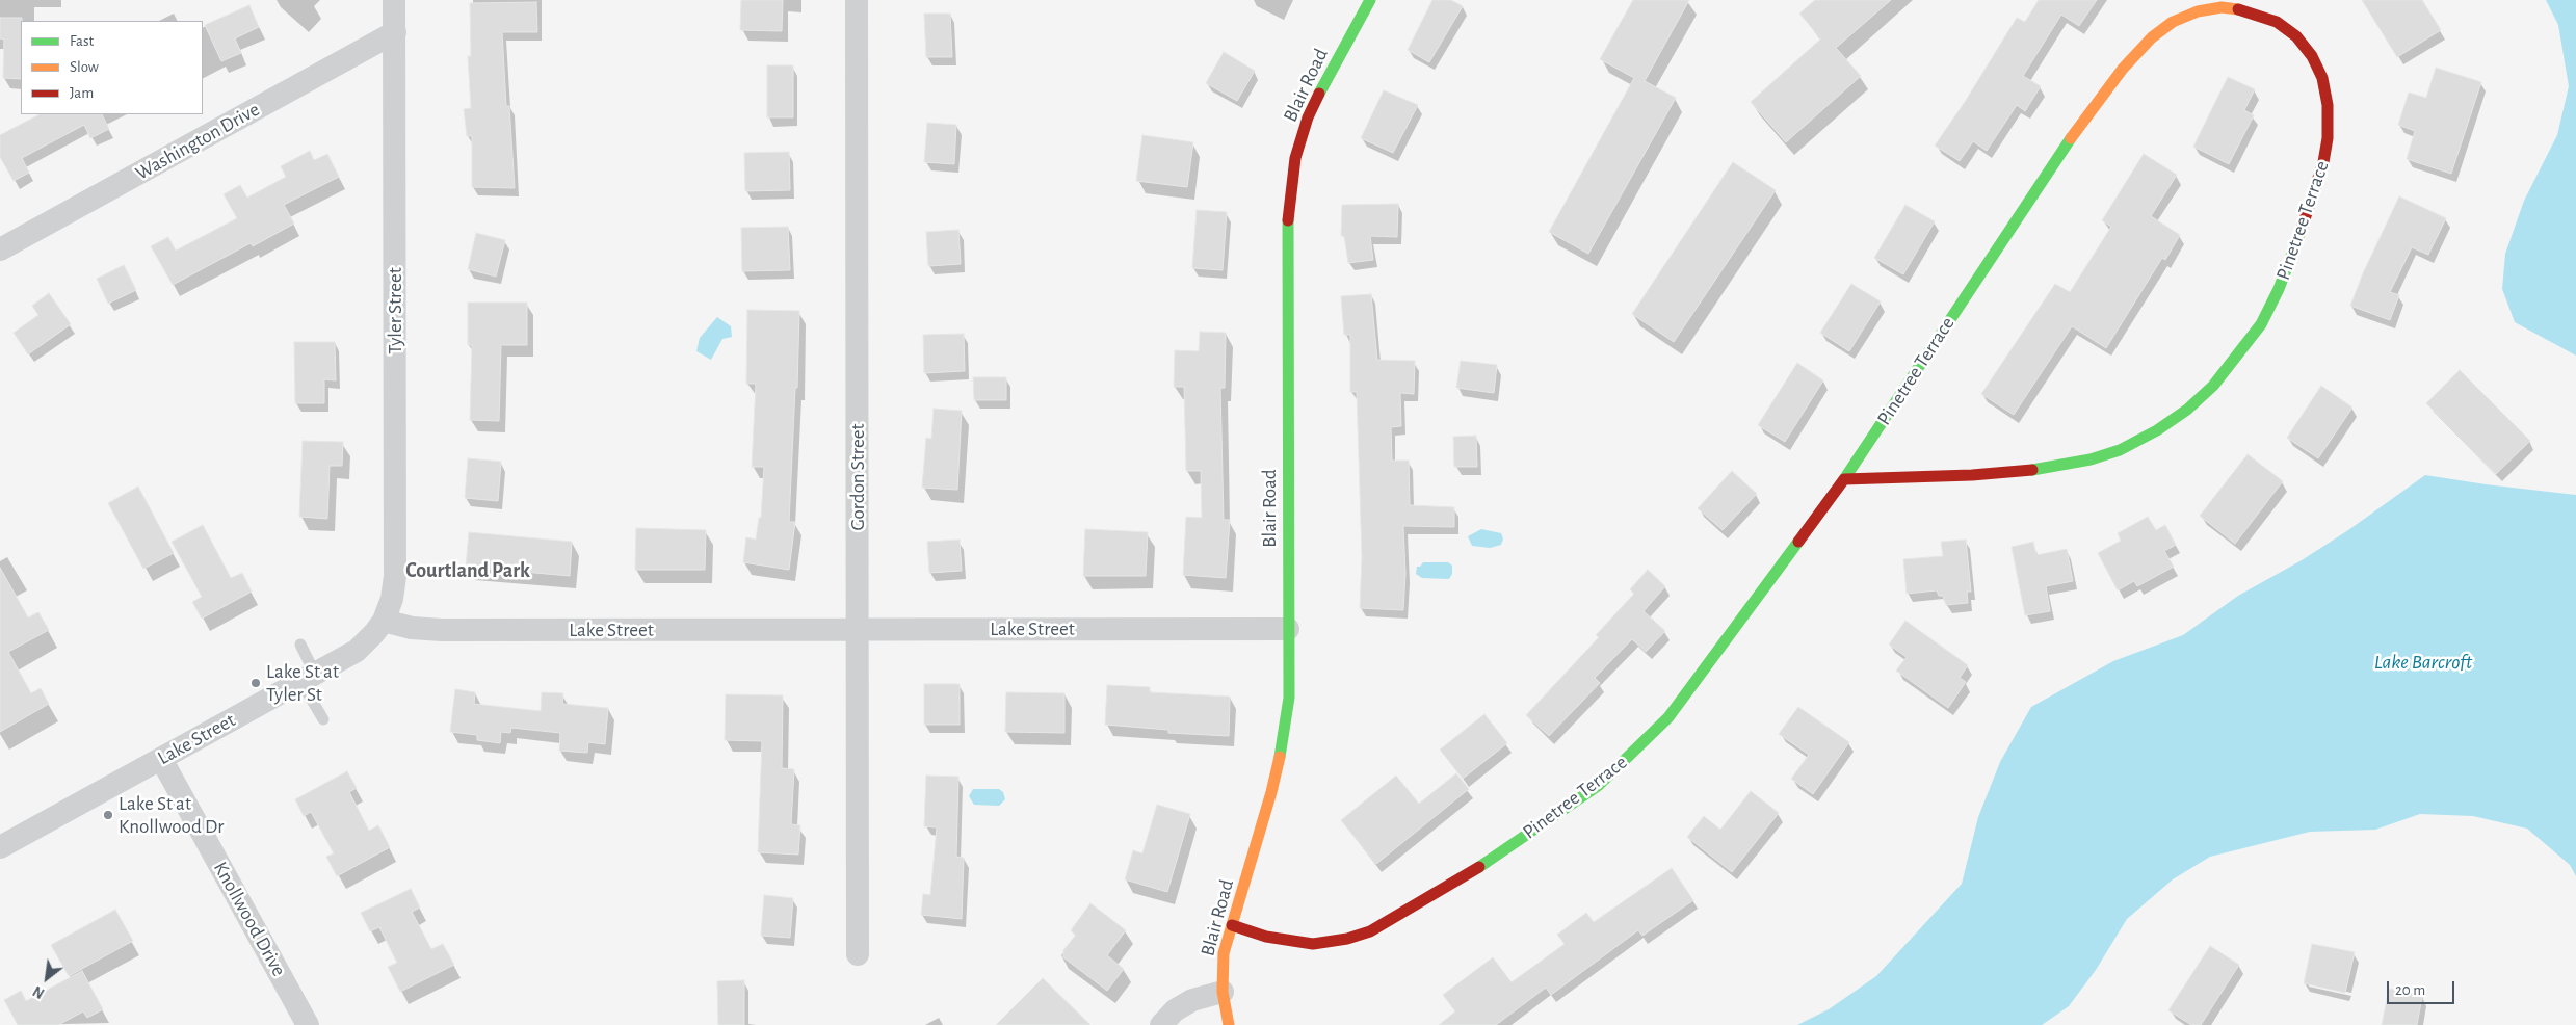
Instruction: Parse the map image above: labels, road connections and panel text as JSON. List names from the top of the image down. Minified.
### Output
{"streets":{"street":["Blair Road","Washington Drive","Pinetree Terrace","Tyler Street","Gordon Street","Lake Street","Knollwood Drive"]},"crossings":[["Blair Road","Pinetree Terrace"],["Blair Road","Lake Street"],["Washington Drive","Tyler Street"],["Tyler Street","Lake Street"],["Gordon Street","Lake Street"],["Lake Street","Knollwood Drive"]],"districts":["Courtland Park"],"water":["Lake Barcroft"],"places":["Lake St at Tyler St","Lake St at Knollwood Dr"],"legend":["Fast","Slow","Jam"],"scale_bar":"20 m","north":"bottom left"}
